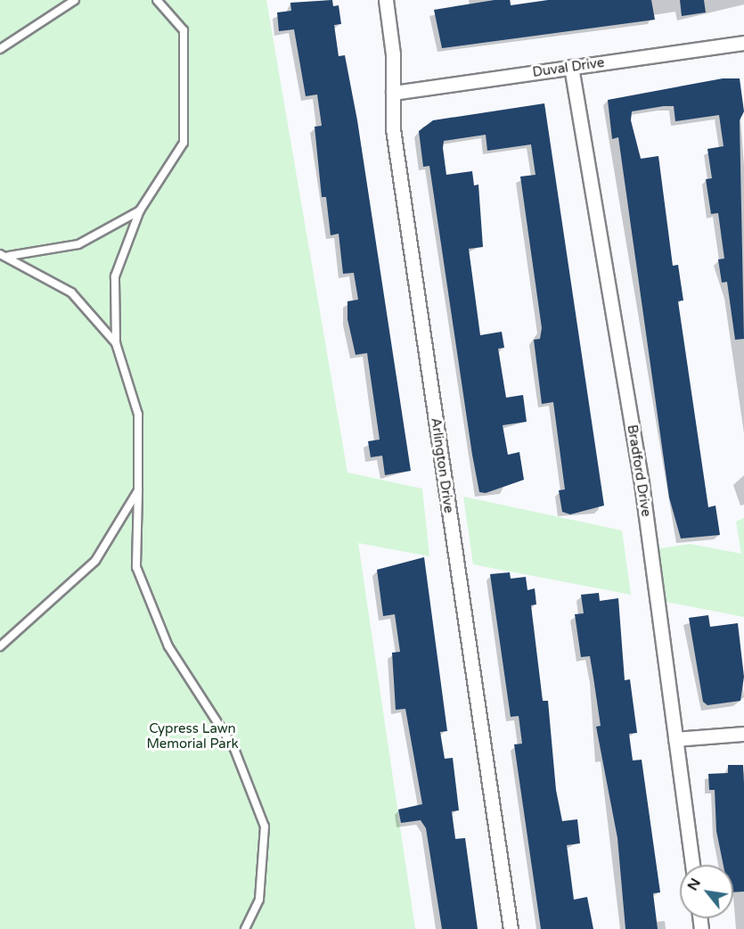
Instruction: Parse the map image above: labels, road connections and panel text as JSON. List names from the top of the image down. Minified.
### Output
{"streets":{"street":["Duval Drive","Arlington Drive","Bradford Drive"]},"crossings":[["Duval Drive","Arlington Drive"],["Duval Drive","Bradford Drive"]],"parks":["Cypress Lawn Memorial Park"],"north":"top left"}
